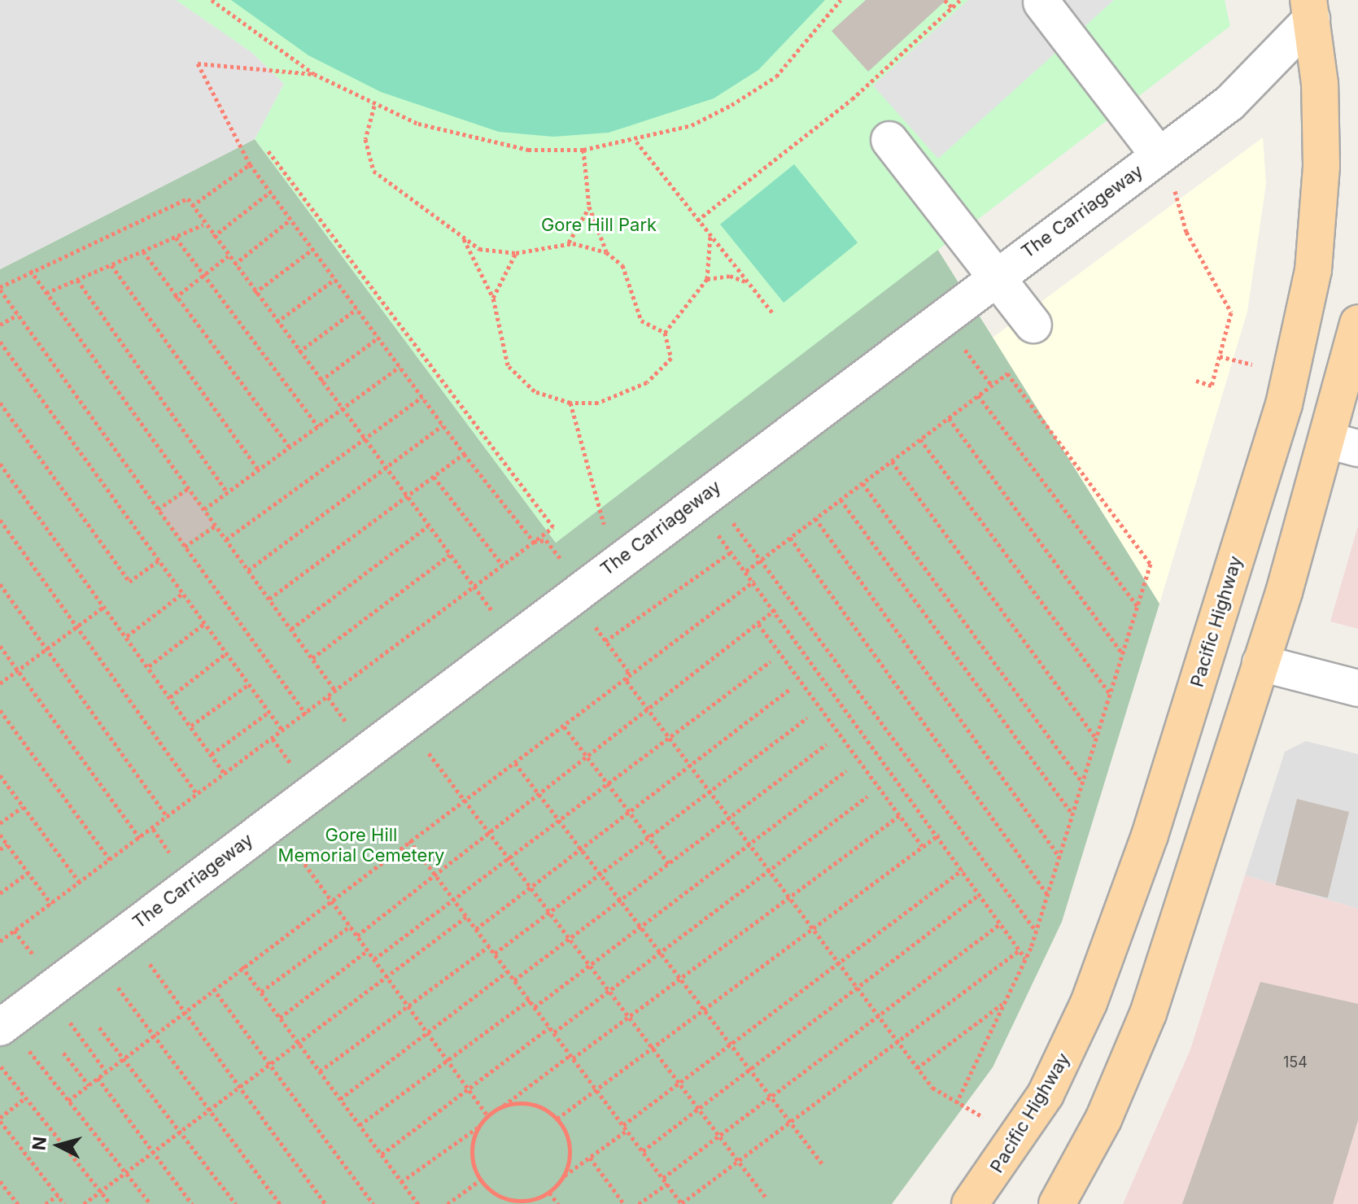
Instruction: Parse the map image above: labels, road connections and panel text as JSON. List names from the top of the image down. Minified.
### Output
{"streets":{"main road":["Pacific Highway"],"street":["The Carriageway"]},"crossings":[["The Carriageway","Pacific Highway"]],"parks":["Gore Hill Park","Gore Hill Memorial Cemetery"],"house_numbers":["154"],"north":"left"}
